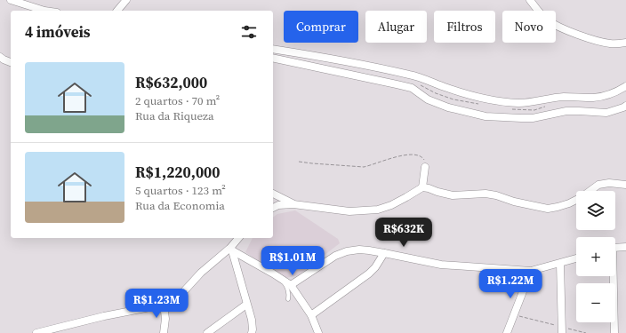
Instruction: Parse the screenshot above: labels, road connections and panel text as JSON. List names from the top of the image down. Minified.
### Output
{"page":{"chip":["Comprar","Alugar","Filtros","Novo"],"heading":"4 imóveis","list":[{"name":"R$632,000","note":"2 quartos · 70 m² · Rua da Riqueza"},{"name":"R$1,220,000","note":"5 quartos · 123 m² · Rua da Economia"}],"map_buttons":["+","−"],"price":["R$632K","R$1.01M","R$1.22M","R$1.23M"]}}
